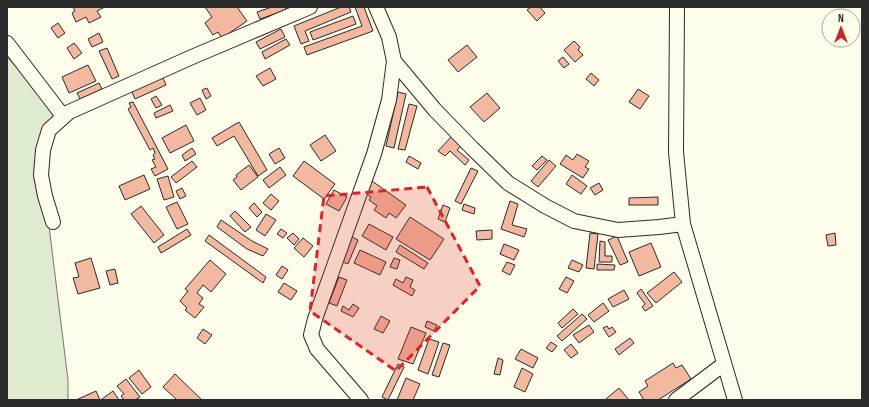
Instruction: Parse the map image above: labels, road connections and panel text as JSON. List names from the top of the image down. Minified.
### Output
{"north":"top"}
